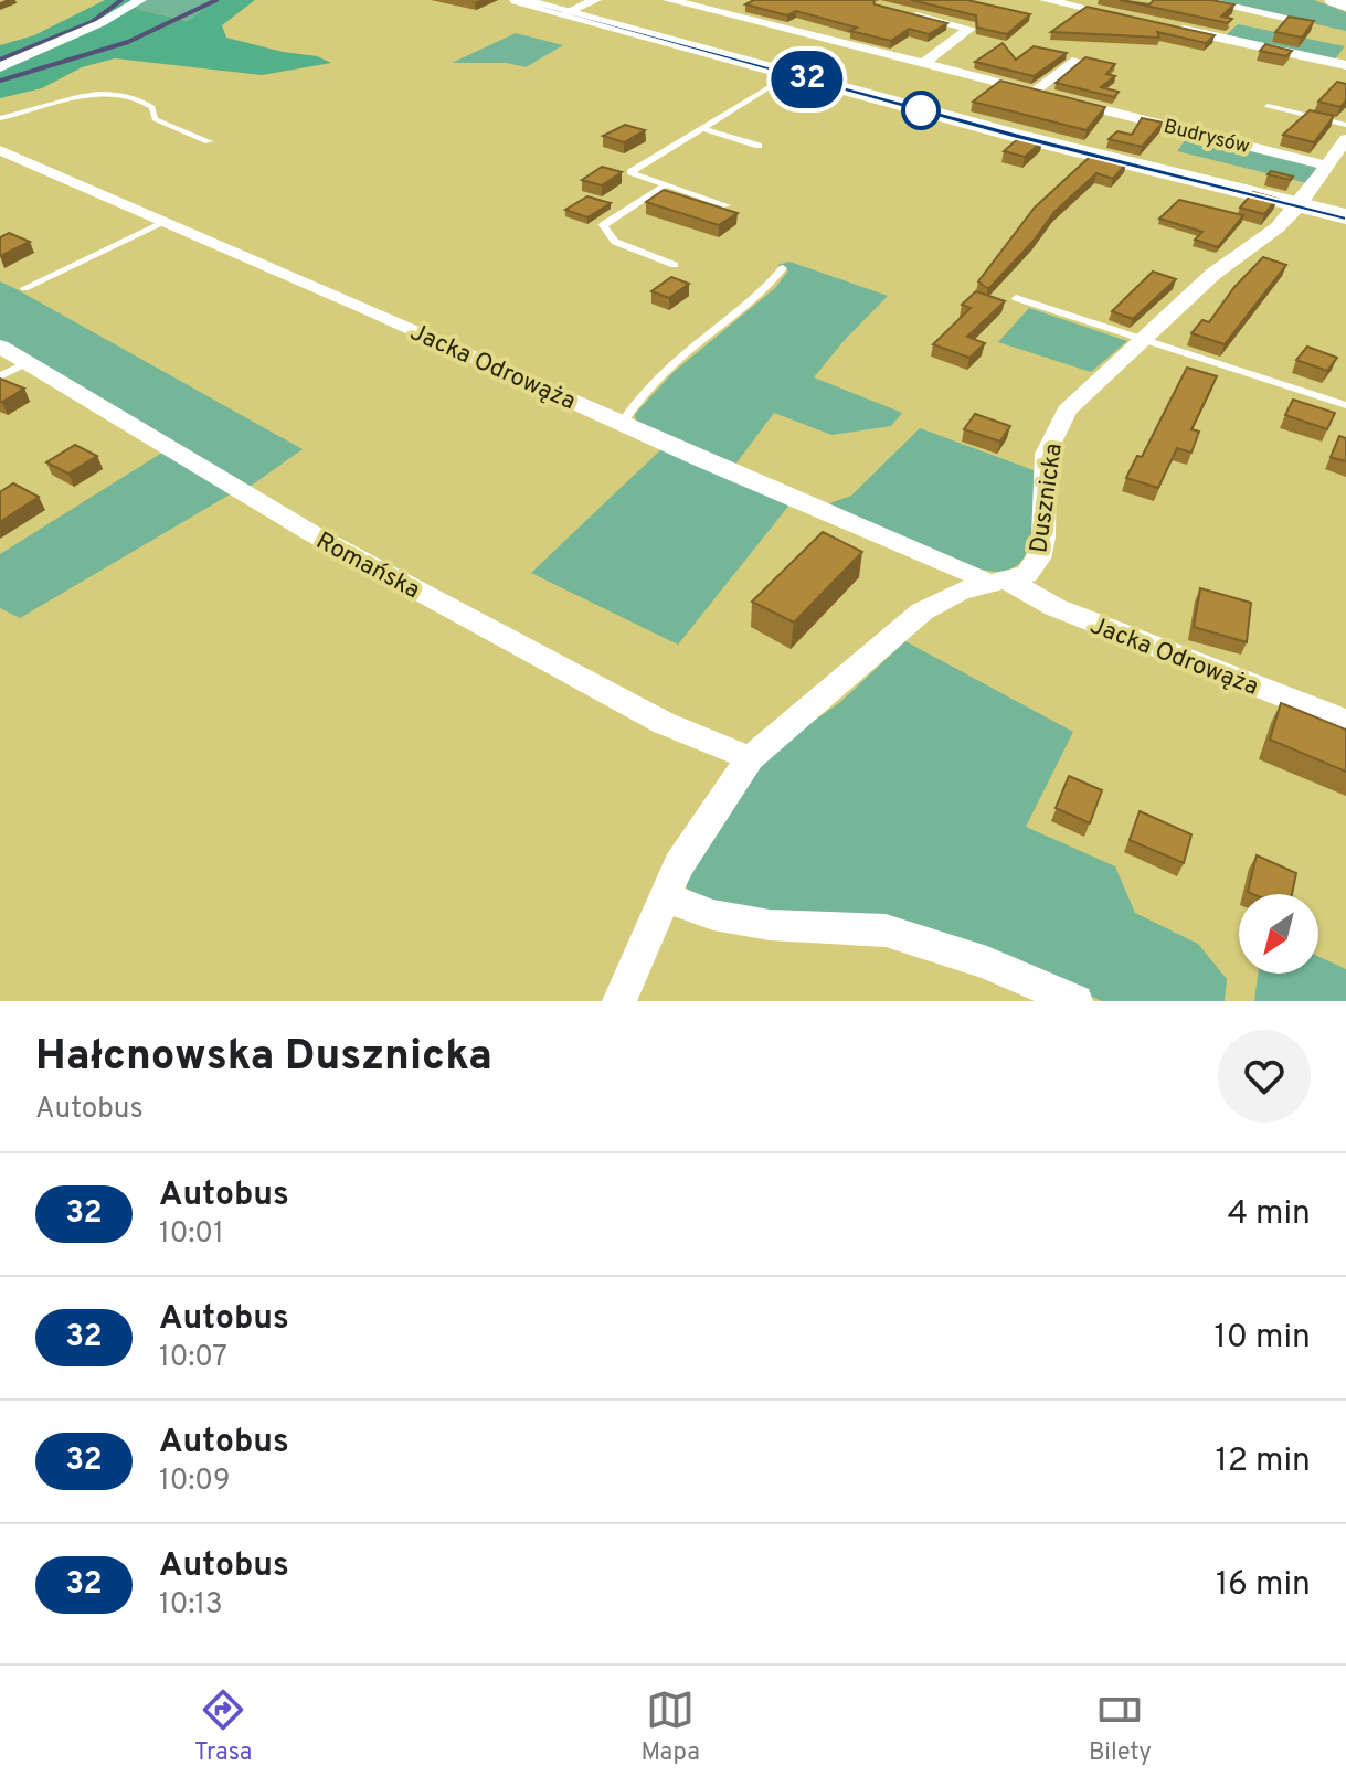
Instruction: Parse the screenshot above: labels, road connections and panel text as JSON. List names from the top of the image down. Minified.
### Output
{"streets":{"street":["Budrysów","Jacka Odrowąża","Dusznicka","Romańska"]},"crossings":[["Budrysów","Dusznicka"],["Jacka Odrowąża","Dusznicka"],["Dusznicka","Romańska"]],"lines":["bus line 32"],"north":"bottom left","page":{"on_map":"32","heading":["Hałcnowska Dusznicka","Autobus"],"list":[{"mark":"32","name":"Autobus","note":"10:01","value":"4 min"},{"mark":"32","name":"Autobus","note":"10:07","value":"10 min"},{"mark":"32","name":"Autobus","note":"10:09","value":"12 min"},{"mark":"32","name":"Autobus","note":"10:13","value":"16 min"}],"tabs":["Trasa","Mapa","Bilety"]}}
